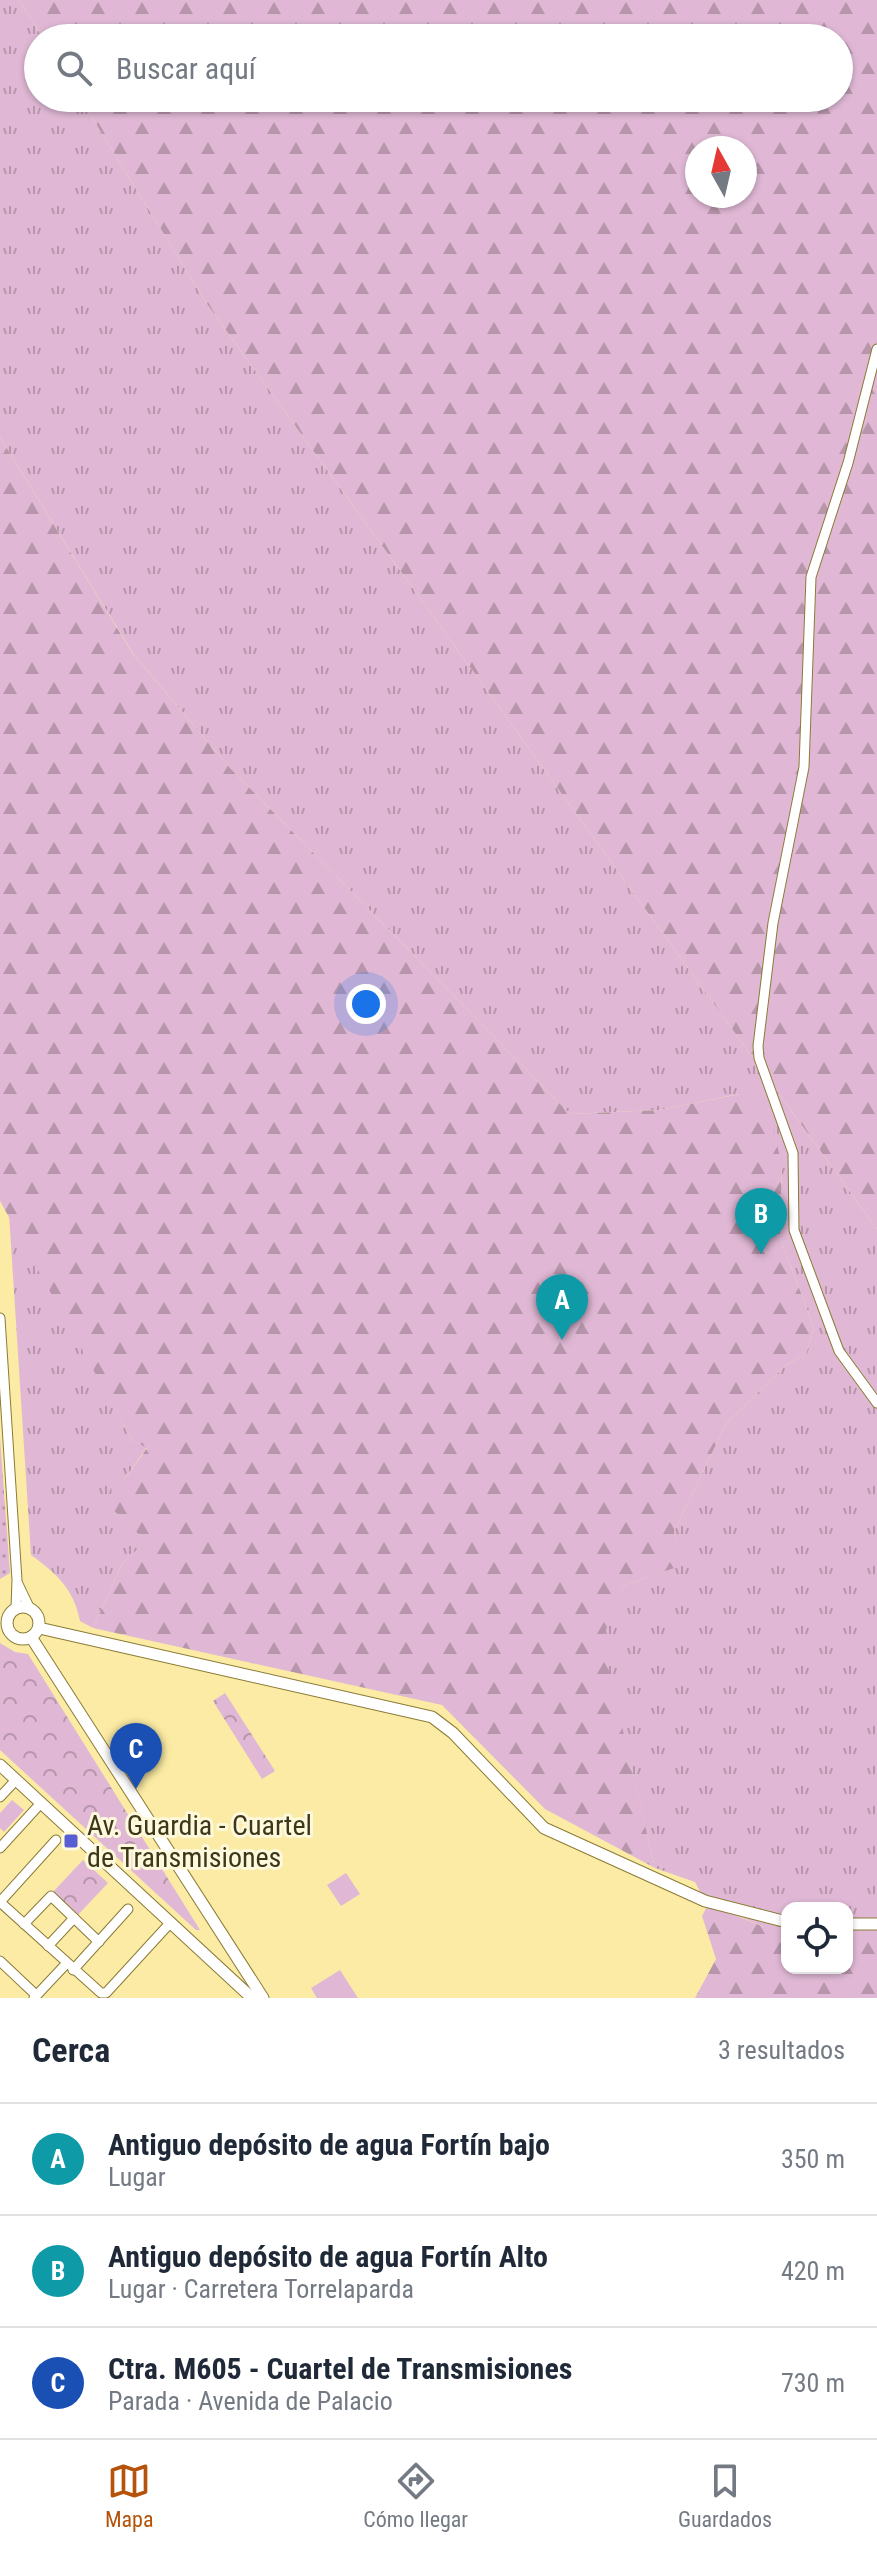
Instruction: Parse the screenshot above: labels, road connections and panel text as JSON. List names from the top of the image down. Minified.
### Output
{"places":{"transit":["Av. Guardia - Cuartel de Transmisiones"]},"north":"top","page":{"search":"Buscar aquí","pins":["B","A","C"],"heading":["Cerca","3 resultados"],"list":[{"mark":"A","name":"Antiguo depósito de agua Fortín bajo","note":"Lugar","value":"350 m"},{"mark":"B","name":"Antiguo depósito de agua Fortín Alto","note":"Lugar · Carretera Torrelaparda","value":"420 m"},{"mark":"C","name":"Ctra. M605 - Cuartel de Transmisiones","note":"Parada · Avenida de Palacio","value":"730 m"}],"nav":["Mapa","Cómo llegar","Guardados"]}}
